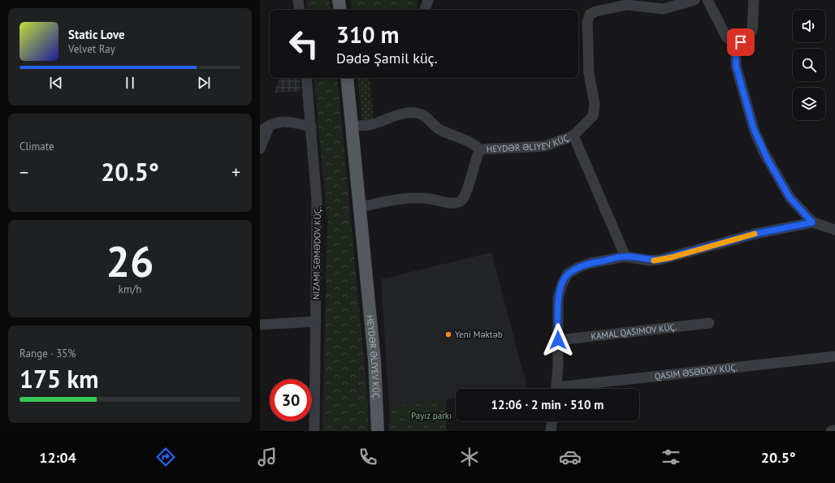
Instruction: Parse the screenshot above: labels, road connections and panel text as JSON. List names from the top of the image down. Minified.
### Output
{"streets":{"main road":["HEYDƏR ƏLIYEV KÜÇ."],"street":["NIZAMI SƏMƏDOV KÜÇ."]},"parks":["Payız parkı"],"places":["Yeni Məktəb"],"page":{"turn":["310 m","Dədə Şamil küç."],"song":["Static Love","Velvet Ray"],"tile":["Climate",["26","km/h"],["Range · 35%","175 km"]],"heat":["−","20.5°","+"],"limit":"30","trip":"12:06 · 2 min · 510 m","tabs":["12:04","20.5°"]}}
